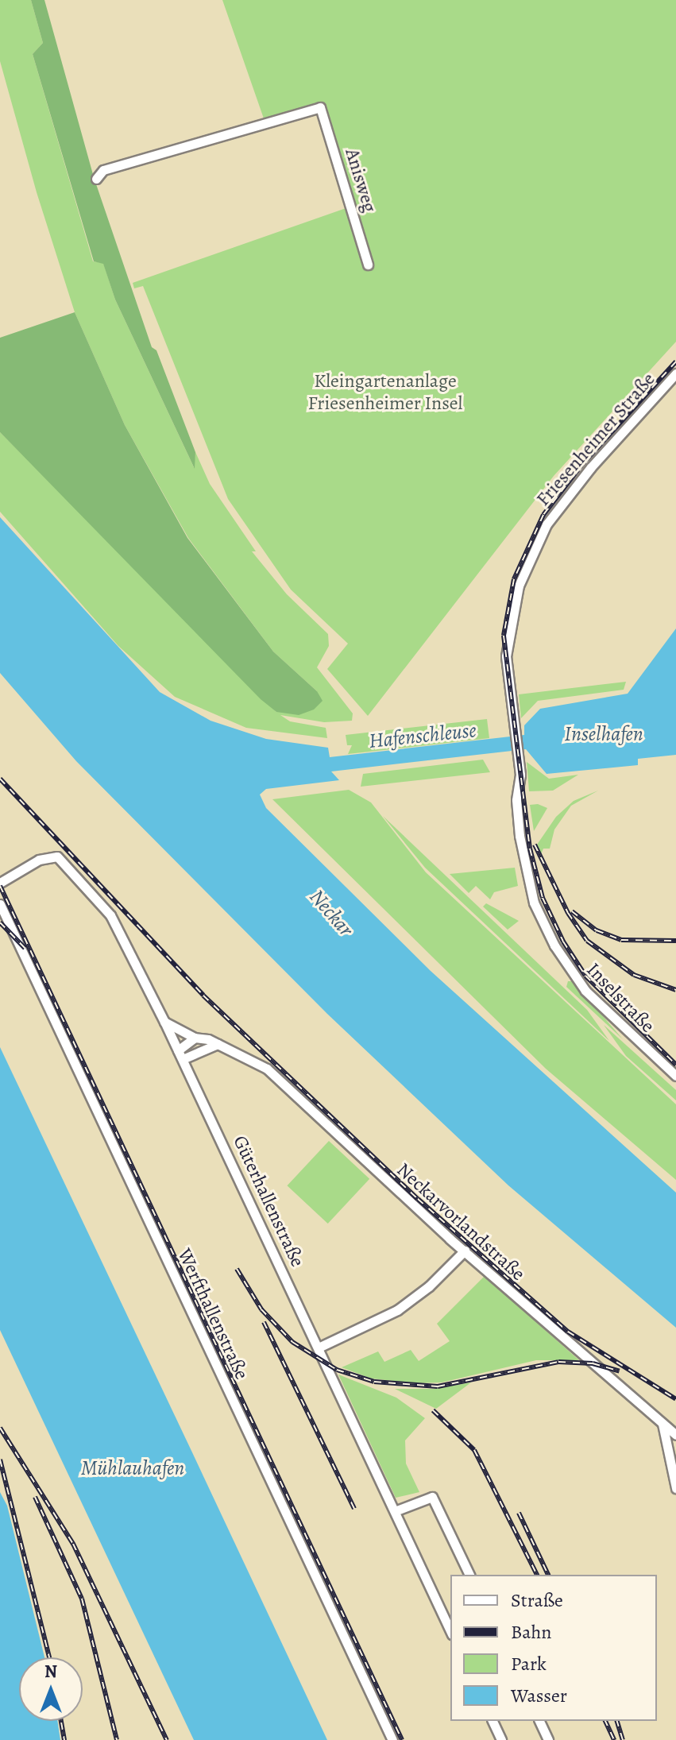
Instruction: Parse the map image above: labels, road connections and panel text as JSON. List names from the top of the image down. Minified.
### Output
{"streets":{"street":["Anisweg","Friesenheimer Straße","Inselstraße","Güterhallenstraße","Neckarvorlandstraße","Werfthallenstraße"]},"crossings":[["Friesenheimer Straße","Inselstraße"],["Güterhallenstraße","Neckarvorlandstraße"]],"water":["Inselhafen","Hafenschleuse","Neckar","Mühlauhafen"],"parks":["Kleingartenanlage Friesenheimer Insel"],"legend":["Straße","Bahn","Park","Wasser"],"north":"top"}
